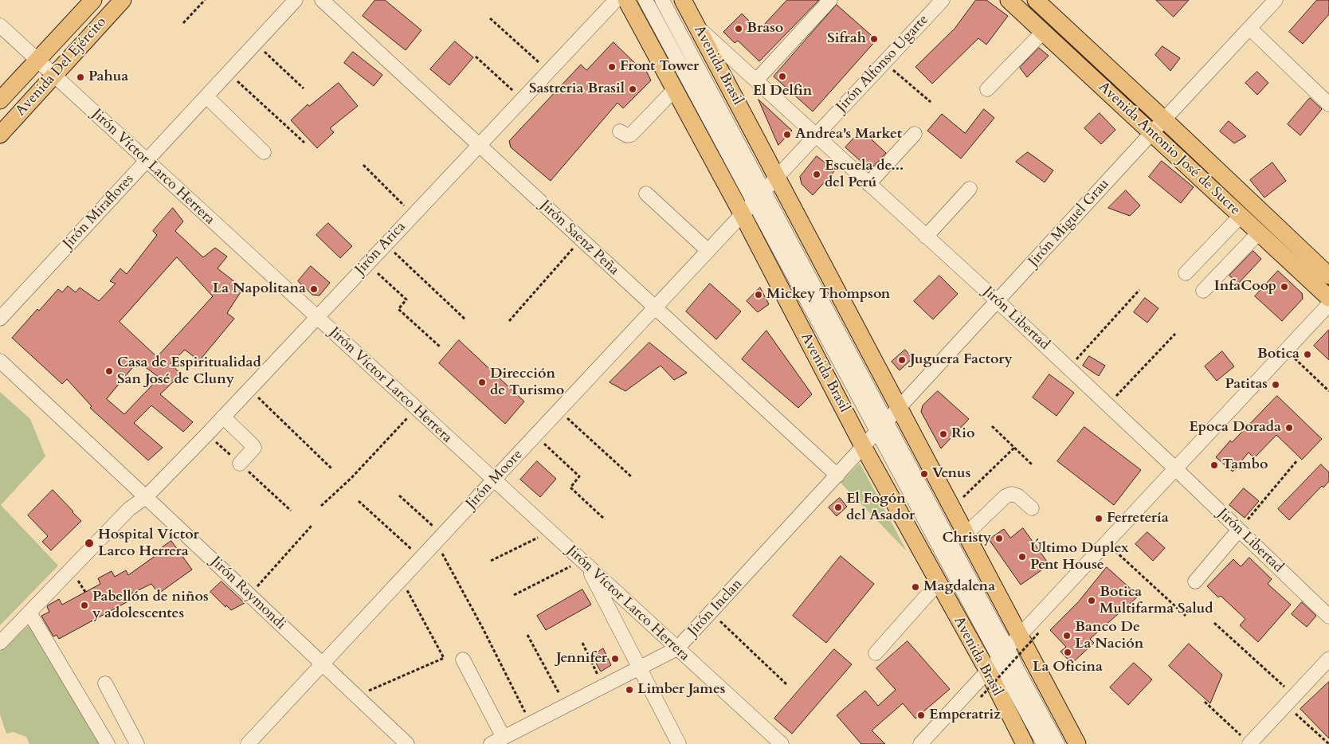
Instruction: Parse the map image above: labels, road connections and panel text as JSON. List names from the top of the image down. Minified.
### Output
{"streets":{"main road":["Avenida Brasil","Avenida Del Ejército","Avenida Antonio José de Sucre"],"street":["Jirón Alfonso Ugarte","Jirón Víctor Larco Herrera","Jirón Miraflores","Jirón Miguel Grau","Jirón Saenz Peña","Jirón Arica","Jirón Libertad","Jirón Moore","Jirón Raymondi","Jirón Inclan"]},"crossings":[["Jirón Alfonso Ugarte","Avenida Brasil"],["Jirón Alfonso Ugarte","Jirón Libertad"],["Jirón Alfonso Ugarte","Jirón Moore"],["Avenida Brasil","Jirón Miguel Grau"],["Avenida Brasil","Jirón Libertad"],["Avenida Brasil","Jirón Moore"],["Avenida Brasil","Jirón Inclan"],["Avenida Del Ejército","Jirón Víctor Larco Herrera"],["Avenida Antonio José de Sucre","Jirón Miguel Grau"],["Jirón Víctor Larco Herrera","Jirón Miraflores"],["Jirón Víctor Larco Herrera","Jirón Arica"],["Jirón Víctor Larco Herrera","Jirón Moore"],["Jirón Víctor Larco Herrera","Jirón Inclan"],["Jirón Miguel Grau","Jirón Libertad"],["Jirón Miguel Grau","Jirón Inclan"],["Jirón Saenz Peña","Jirón Arica"],["Jirón Saenz Peña","Jirón Moore"],["Jirón Saenz Peña","Jirón Inclan"],["Jirón Arica","Jirón Raymondi"],["Jirón Moore","Jirón Raymondi"]],"places":["Braso","Sifrah","Front Tower","El Delfin","Pahua","Sastreria Brasil","Andrea's Market","Escuela de... del Perú","InfaCoop","La Napolitana","Mickey Thompson","Botica","Juguera Factory","Casa de Espiritualidad San José de Cluny","Dirección de Turismo","Patitas","Epoca Dorada","Rio","Tambo","Venus","El Fogón del Asador","Ferretería","Christy","Hospital Víctor Larco Herrera","Último Duplex Pent House","Magdalena","Botica Multifarma Salud","Pabellón de niños y adolescentes","Banco De La Nación","La Oficina","Jennifer","Limber James","Emperatriz"]}
